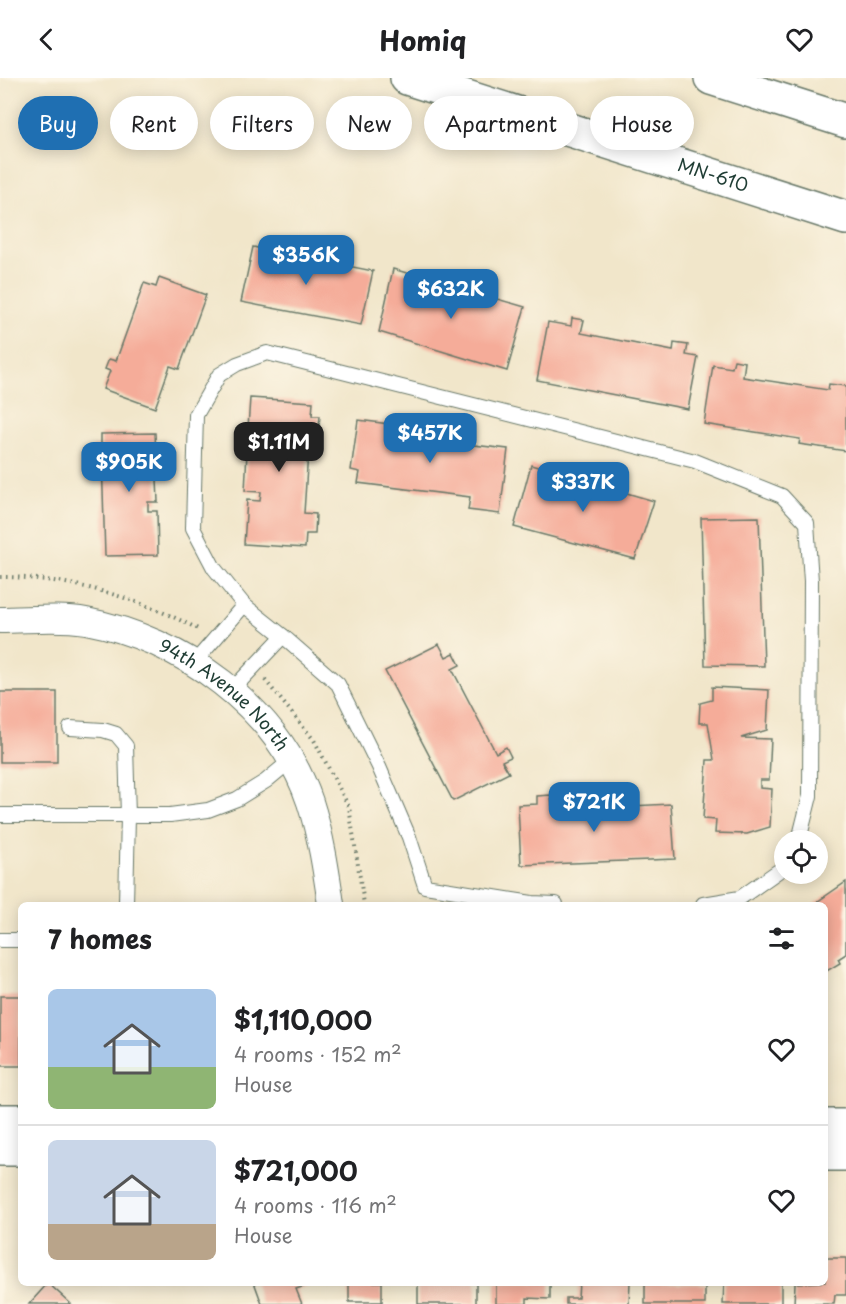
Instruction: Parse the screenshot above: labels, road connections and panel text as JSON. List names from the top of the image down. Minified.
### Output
{"streets":{"main road":["MN-610"],"street":["94th Avenue North"]},"page":{"header":"Homiq","chip":["Buy","Rent","Filters","New","Apartment","House"],"price":["$356K","$632K","$457K","$1.11M","$905K","$337K","$721K"],"heading":"7 homes","list":[{"name":"$1,110,000","note":"4 rooms · 152 m² · House"},{"name":"$721,000","note":"4 rooms · 116 m² · House"}]}}
